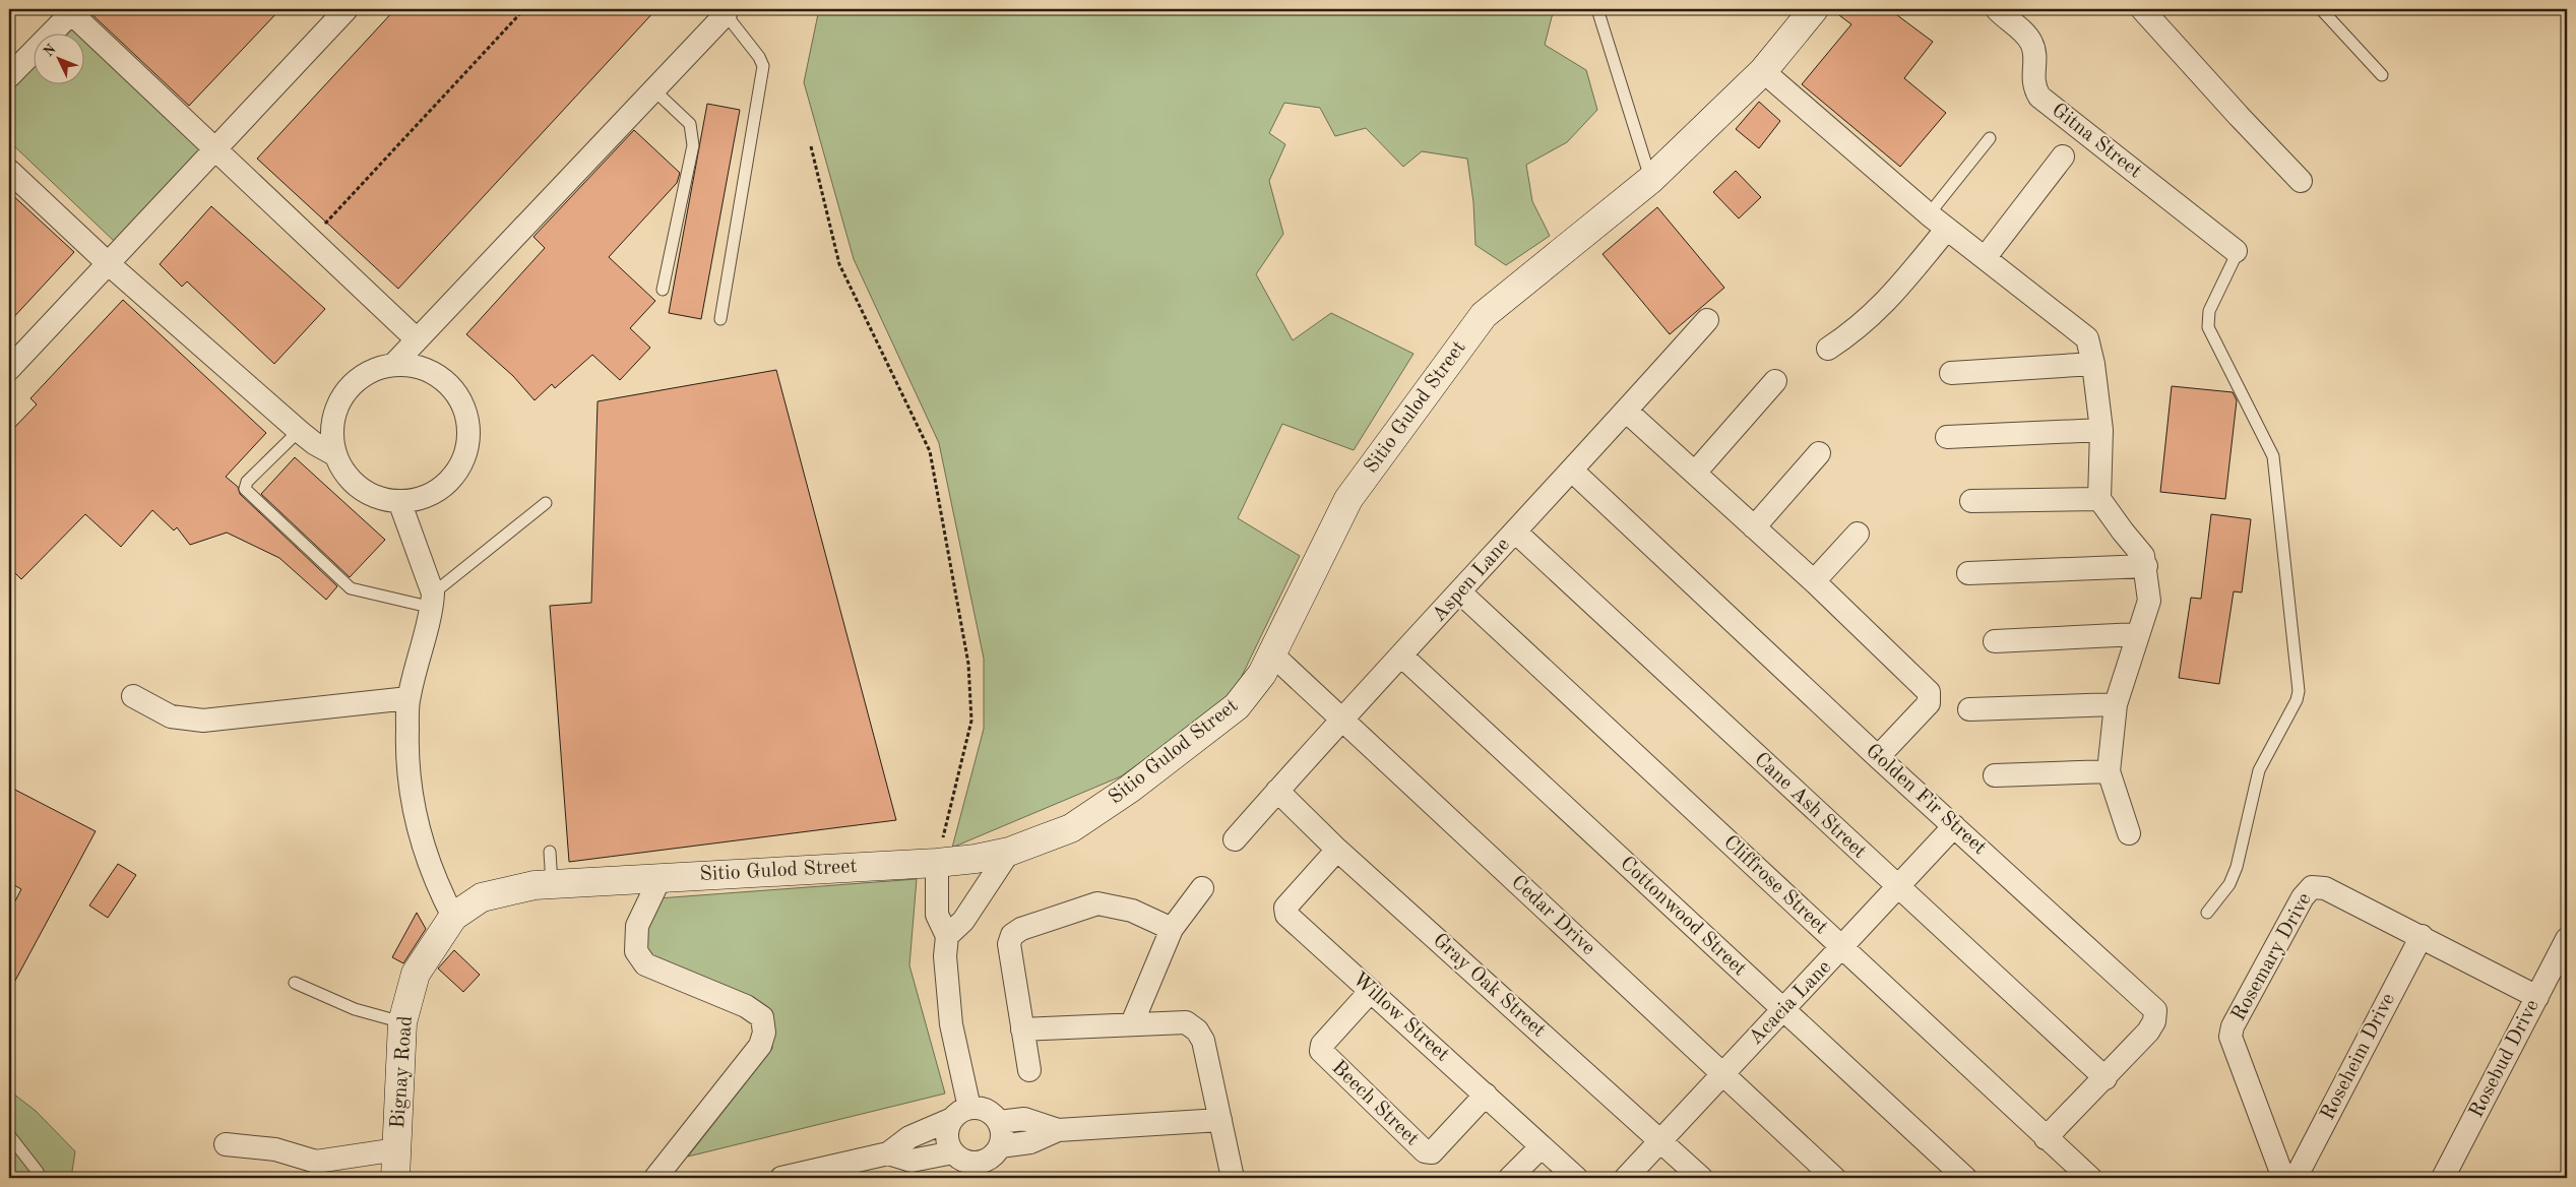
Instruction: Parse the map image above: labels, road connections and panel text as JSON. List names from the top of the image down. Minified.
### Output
{"streets":{"main road":["Sitio Gulod Street","Bignay Road"],"street":["Gitna Street","Aspen Lane","Golden Fir Street","Cane Ash Street","Cliffrose Street","Cedar Drive","Cottonwood Street","Rosemary Drive","Gray Oak Street","Acacia Lane","Willow Street","Roseheim Drive","Rosebud Drive","Beech Street"]},"crossings":[["Sitio Gulod Street","Cedar Drive"],["Sitio Gulod Street","Bignay Road"],["Aspen Lane","Golden Fir Street"],["Aspen Lane","Cane Ash Street"],["Aspen Lane","Cliffrose Street"],["Aspen Lane","Cedar Drive"],["Aspen Lane","Cottonwood Street"],["Aspen Lane","Gray Oak Street"],["Golden Fir Street","Cane Ash Street"],["Golden Fir Street","Cliffrose Street"],["Golden Fir Street","Acacia Lane"],["Cane Ash Street","Acacia Lane"],["Cliffrose Street","Acacia Lane"],["Cedar Drive","Acacia Lane"],["Cottonwood Street","Acacia Lane"],["Rosemary Drive","Roseheim Drive"],["Rosemary Drive","Rosebud Drive"],["Gray Oak Street","Acacia Lane"],["Gray Oak Street","Willow Street"],["Willow Street","Beech Street"]],"north":"top left"}
